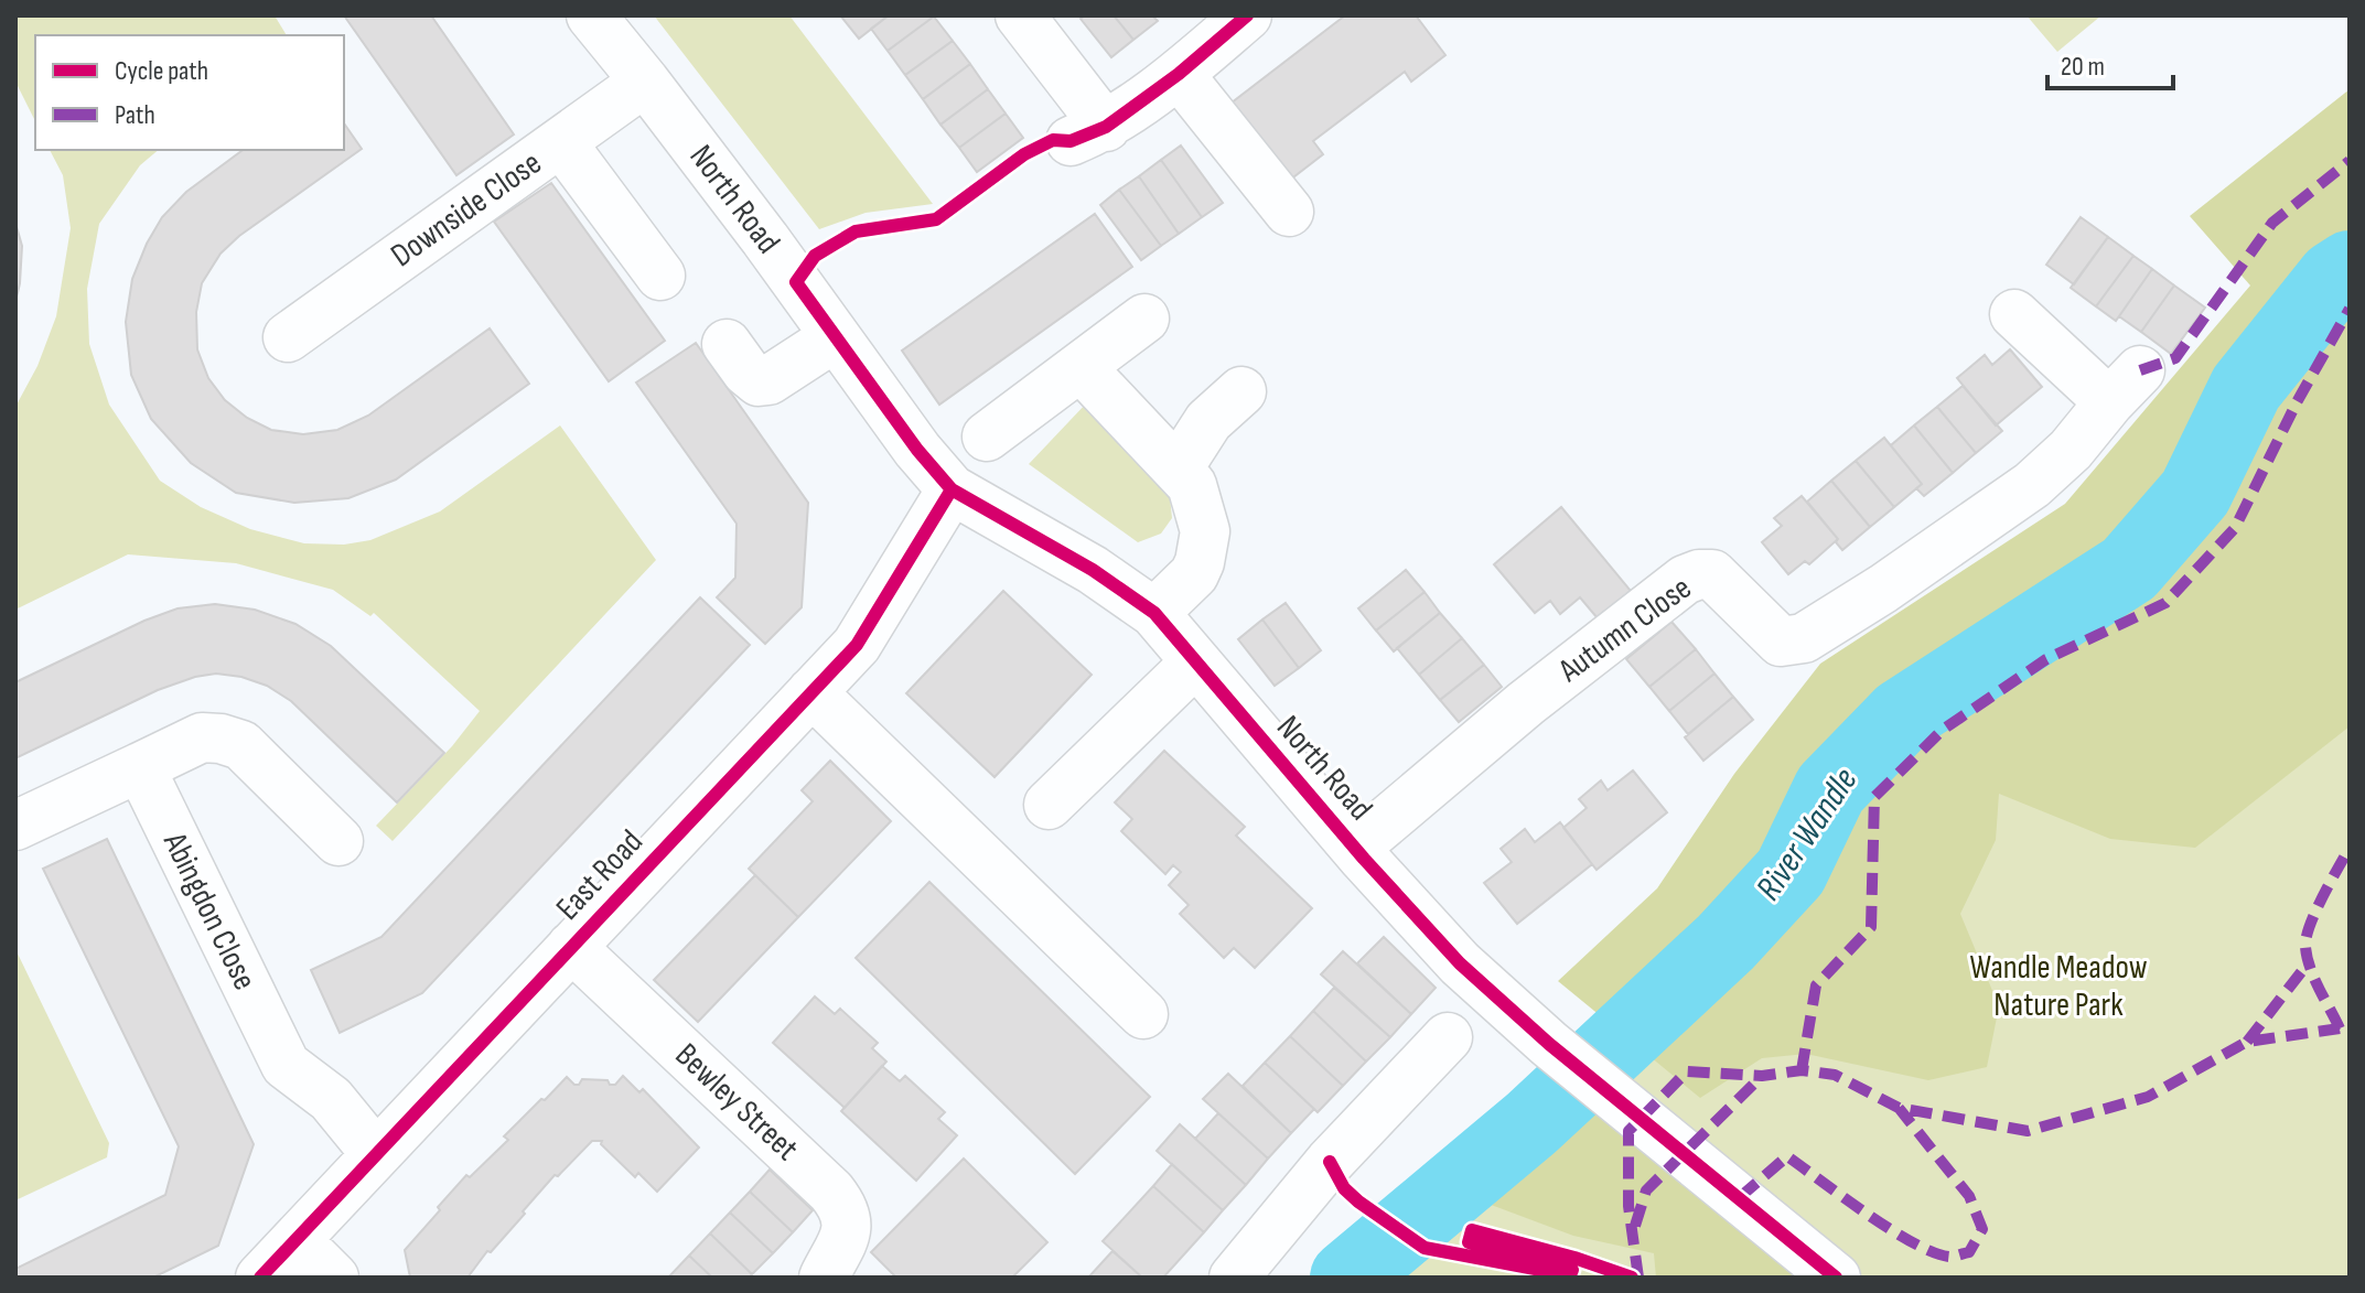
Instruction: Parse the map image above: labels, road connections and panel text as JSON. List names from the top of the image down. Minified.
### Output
{"streets":{"street":["North Road","Downside Close","Autumn Close","East Road","Abingdon Close","Bewley Street"]},"crossings":[["North Road","Downside Close"],["North Road","Autumn Close"],["North Road","East Road"],["East Road","Abingdon Close"],["East Road","Bewley Street"]],"water":["River Wandle"],"parks":["Wandle Meadow Nature Park"],"legend":["Cycle path","Path"],"scale_bar":"20 m"}
